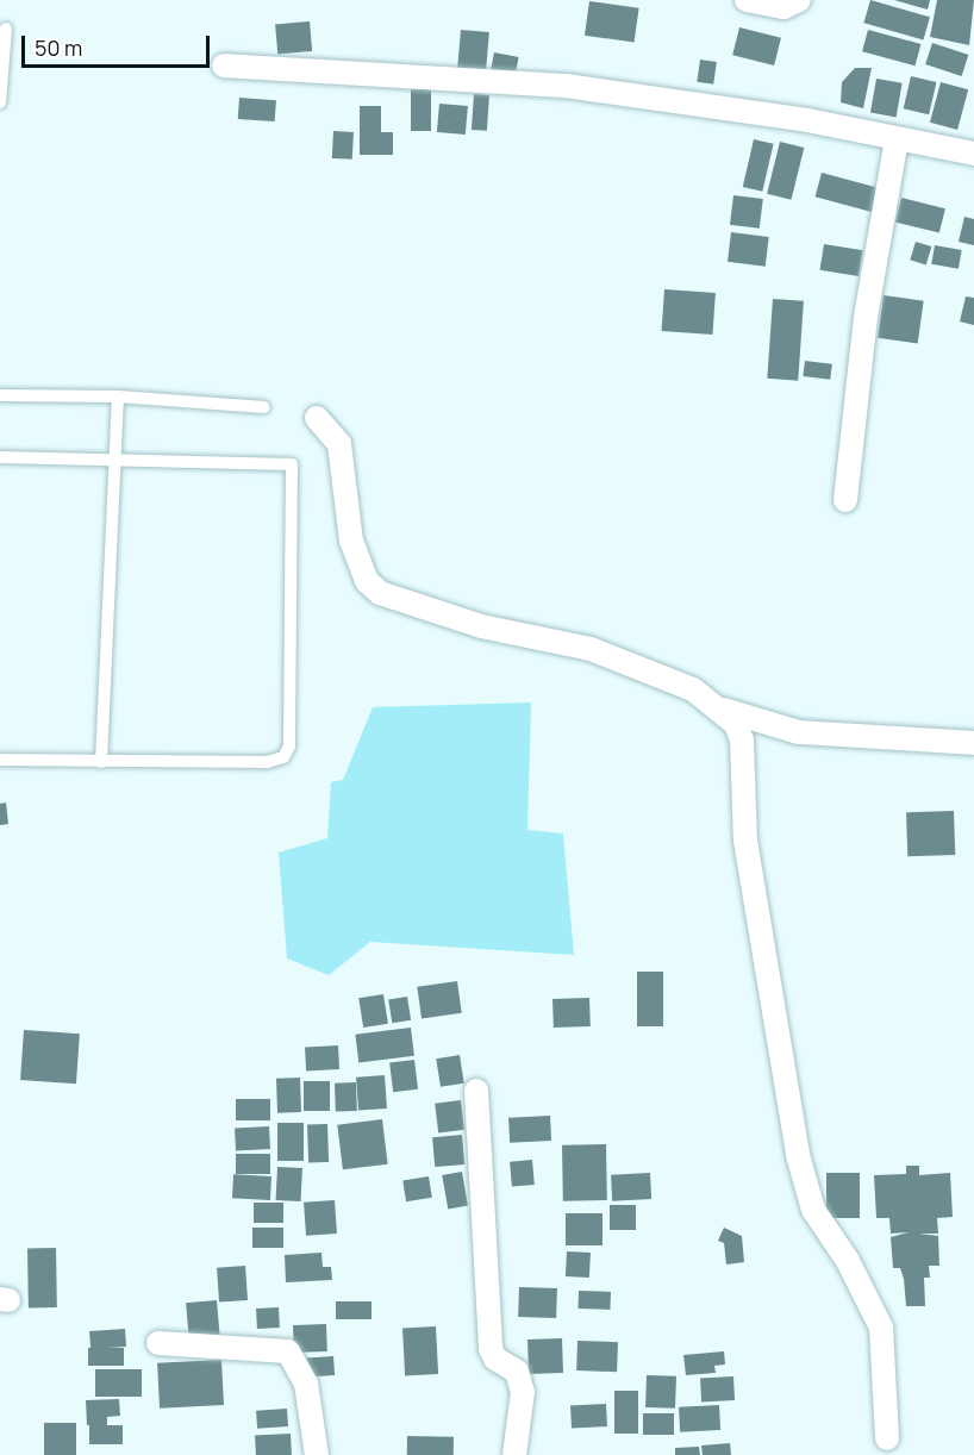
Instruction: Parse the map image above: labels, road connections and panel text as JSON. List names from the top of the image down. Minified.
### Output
{"scale_bar":"50 m"}
